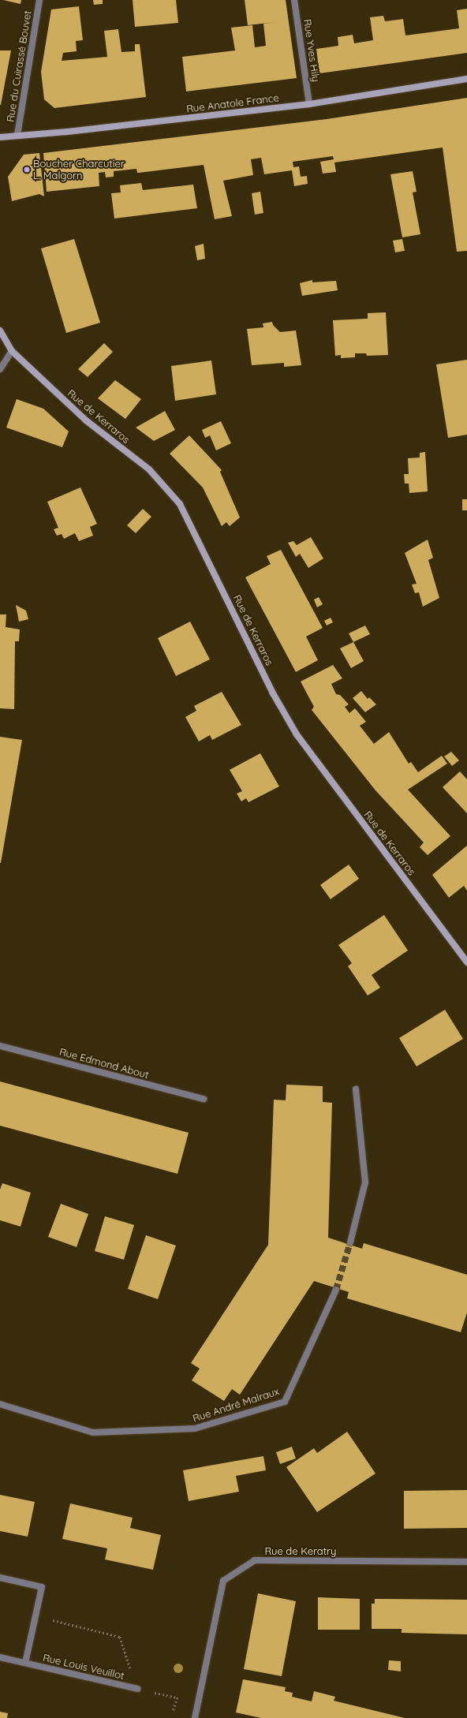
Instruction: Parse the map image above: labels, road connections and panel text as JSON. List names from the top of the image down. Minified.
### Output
{"streets":{"street":["Rue Yves Hily","Rue du Cuirassé Bouvet","Rue Anatole France","Rue de Kerraros","Rue Edmond About","Rue André Malraux","Rue de Keratry","Rue Louis Veuillot"]},"crossings":[["Rue Yves Hily","Rue Anatole France"],["Rue du Cuirassé Bouvet","Rue Anatole France"]],"places":["Boucher Charcutier L. Malgorn"]}
